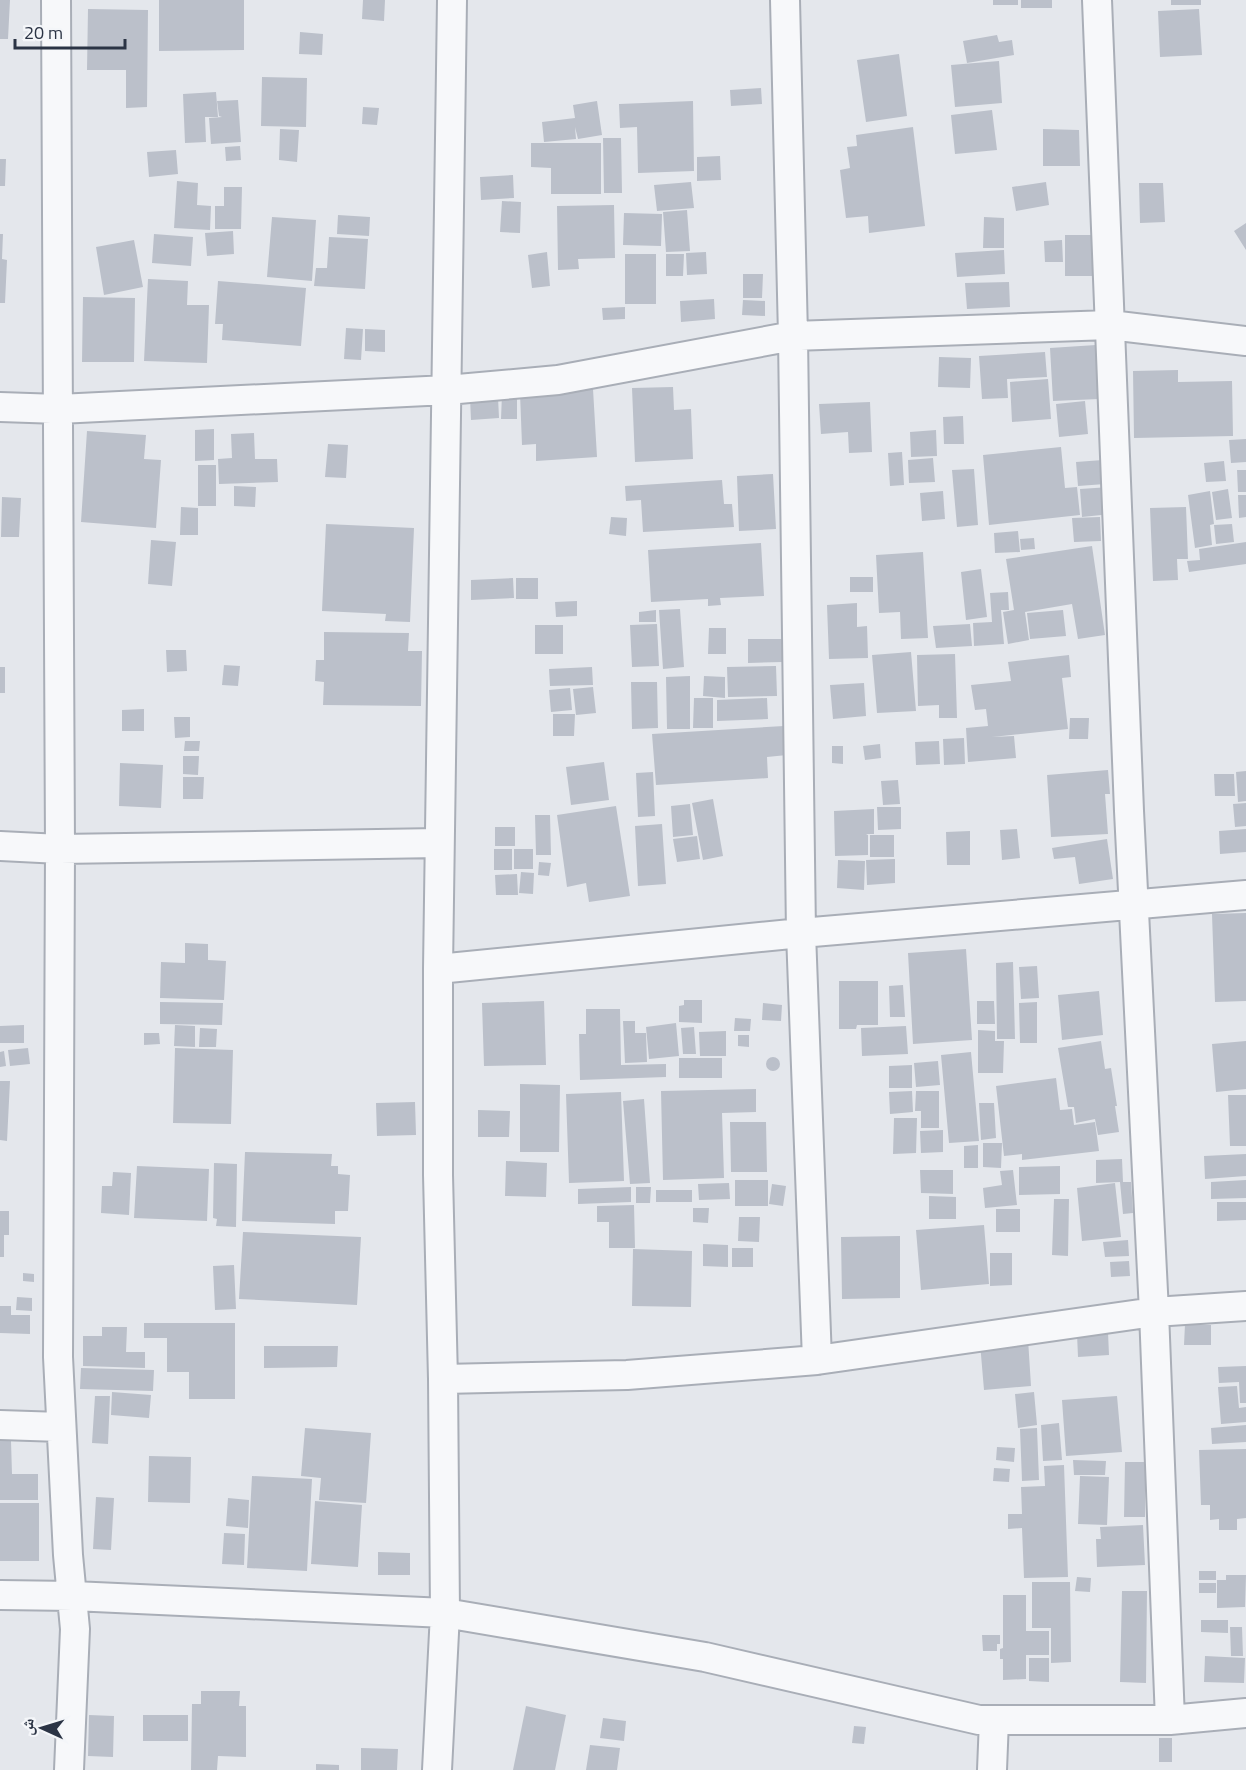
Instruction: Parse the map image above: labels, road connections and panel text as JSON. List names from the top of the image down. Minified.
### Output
{"scale_bar":"20 m","north":"left"}
